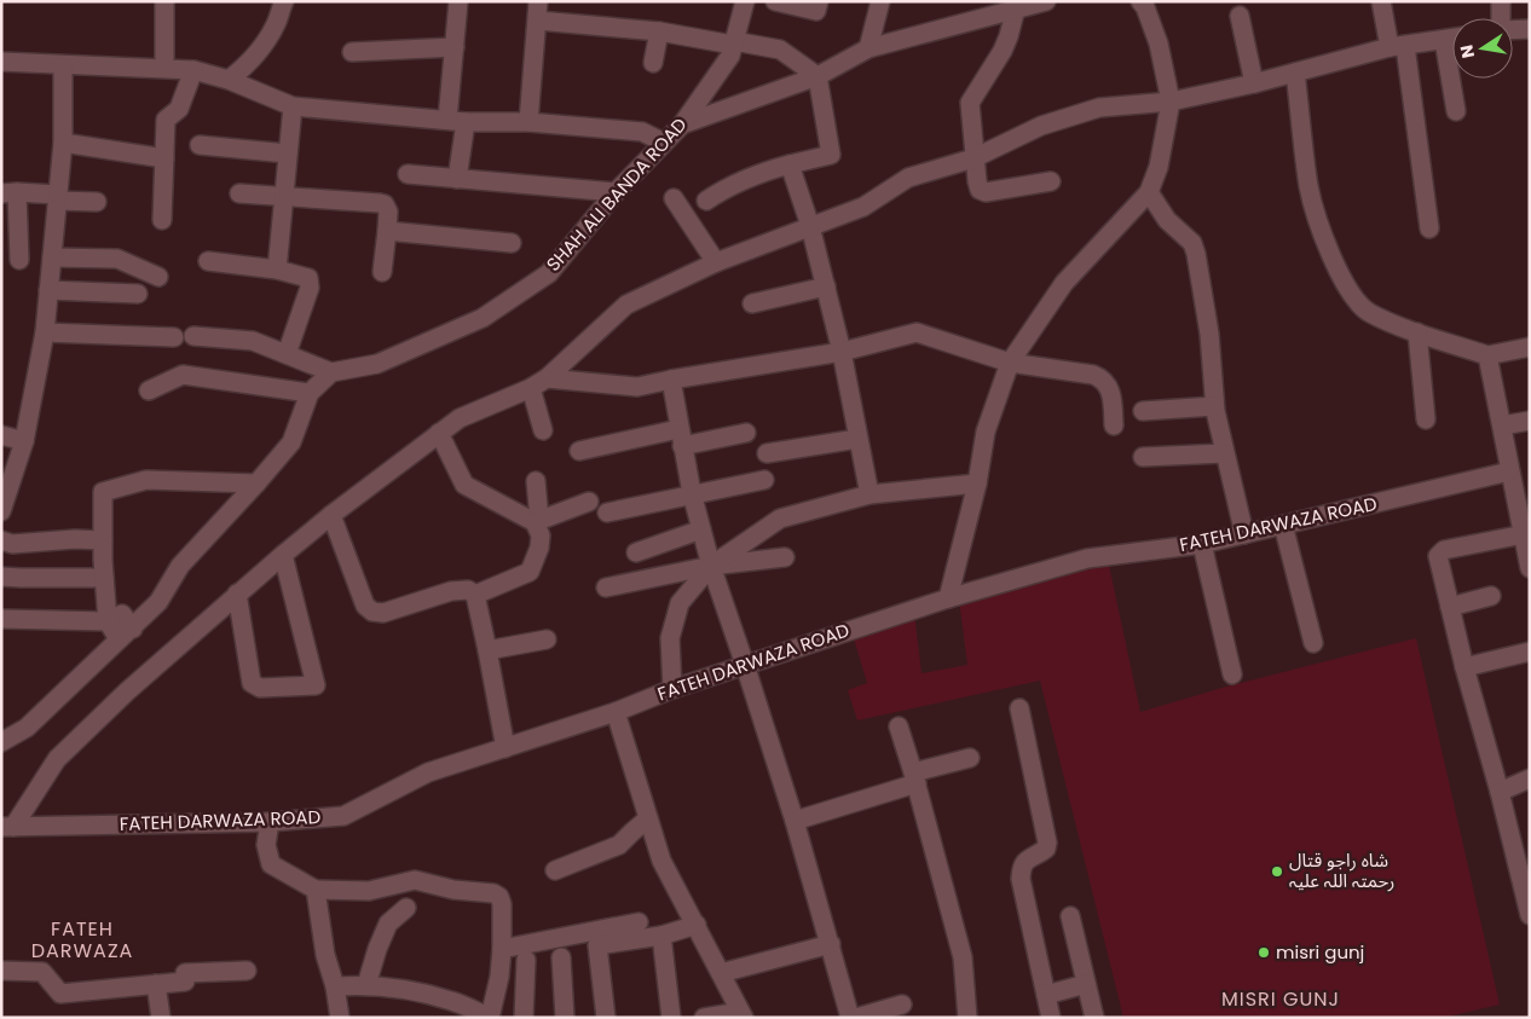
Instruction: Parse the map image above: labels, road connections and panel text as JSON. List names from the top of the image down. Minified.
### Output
{"streets":{"street":["SHAH ALI BANDA ROAD","FATEH DARWAZA ROAD"]},"districts":["FATEH DARWAZA","MISRI GUNJ"],"places":["شاہ راجو قتال رحمتہ اللہ علیہ","misri gunj"],"north":"left"}
